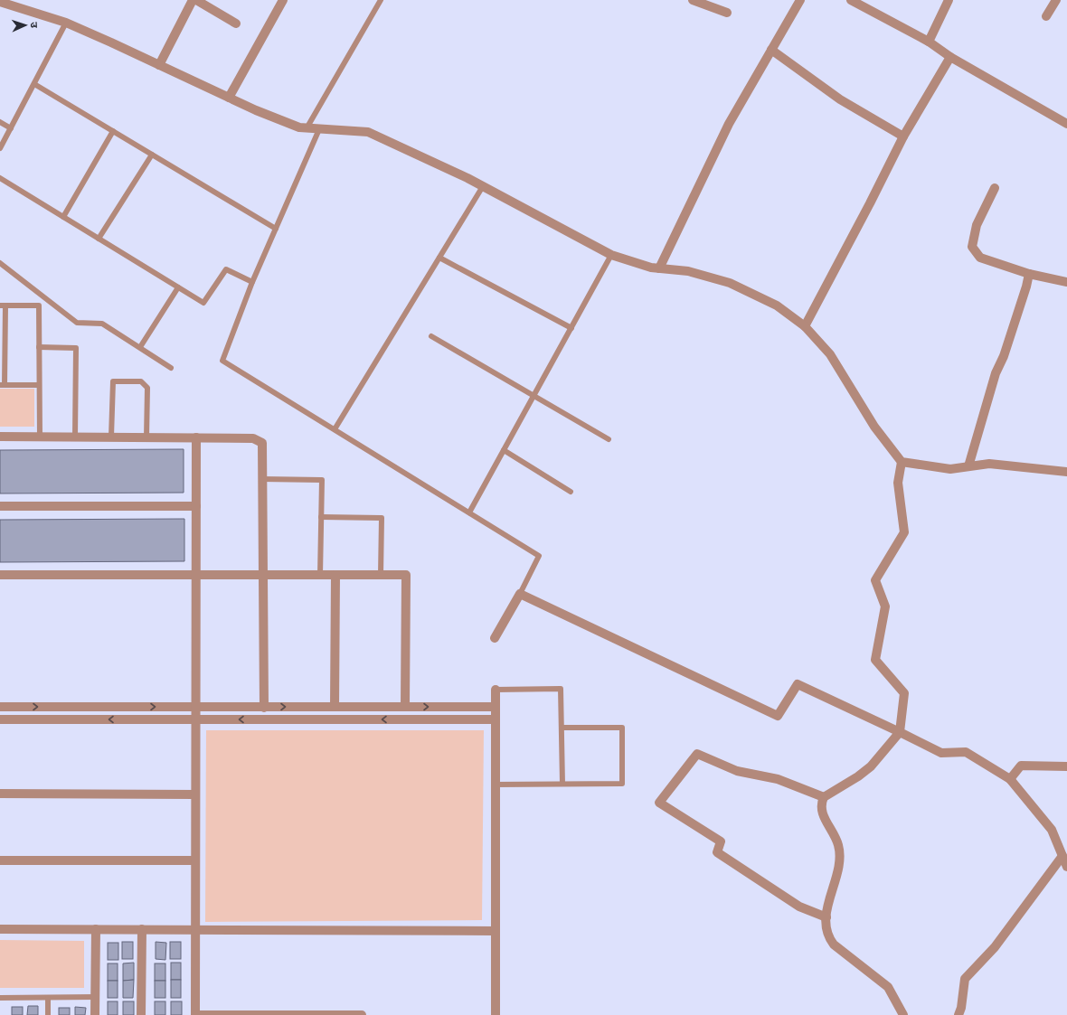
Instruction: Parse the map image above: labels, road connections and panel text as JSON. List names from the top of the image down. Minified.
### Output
{"north":"right"}
